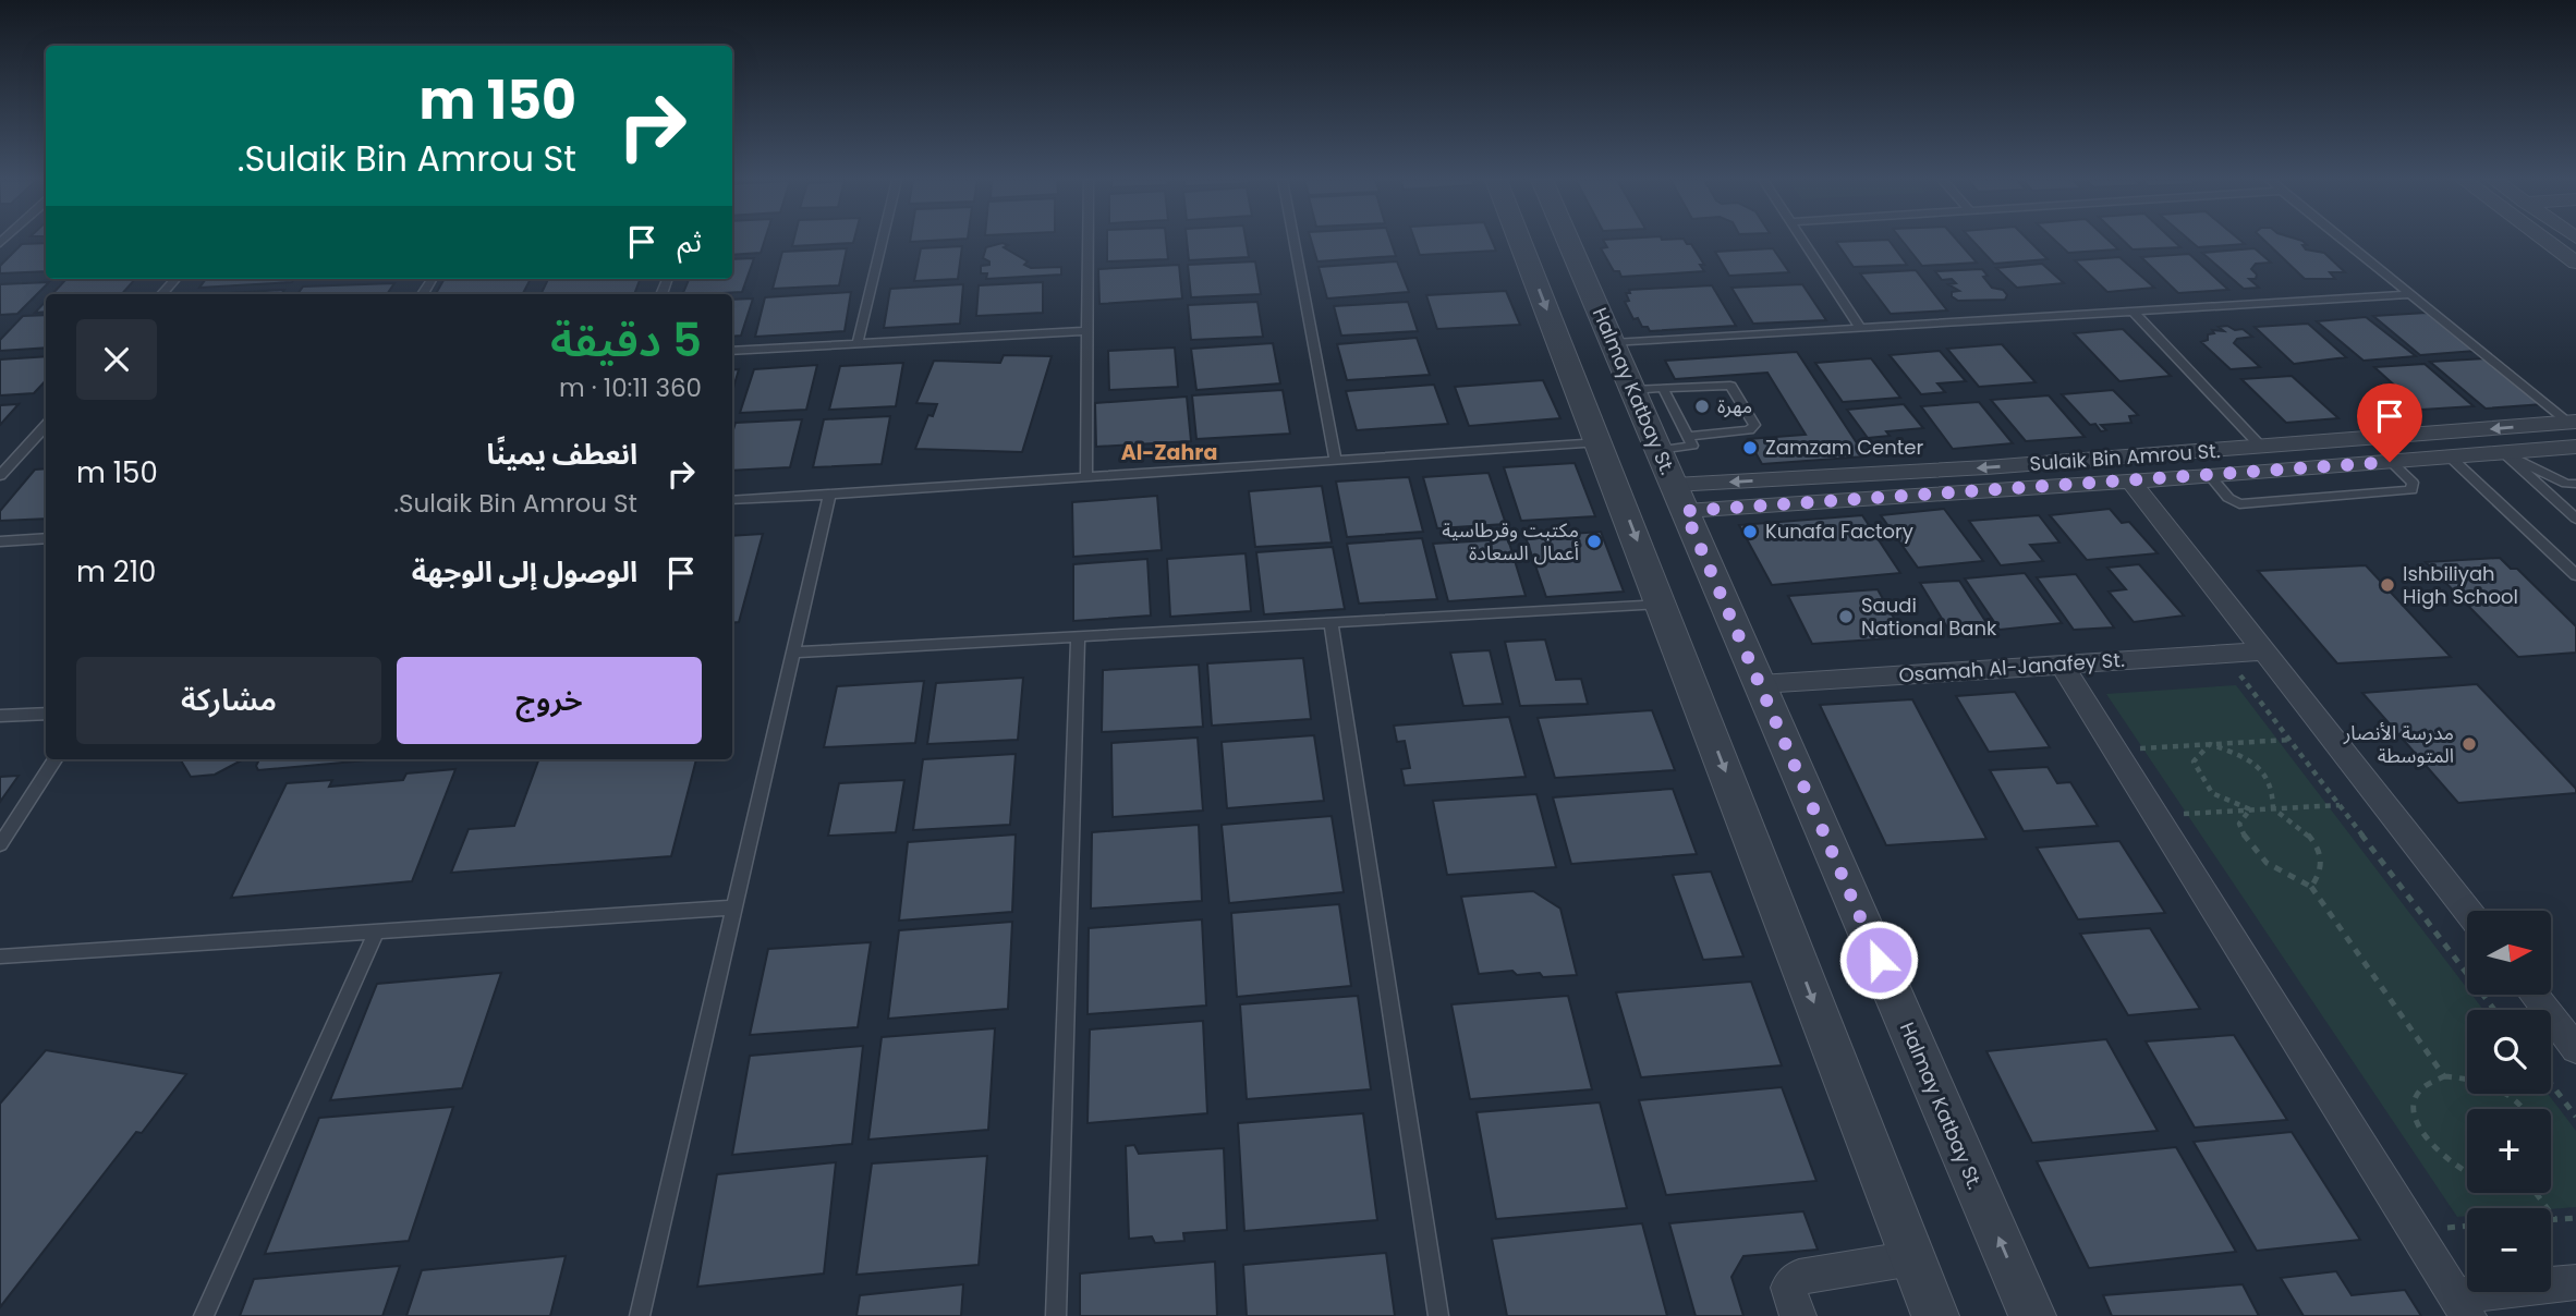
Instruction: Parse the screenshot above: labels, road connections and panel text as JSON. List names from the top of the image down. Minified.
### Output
{"streets":{"street":["Halmay Katbay St.","Sulaik Bin Amrou St.","Osamah Al-Janafey St."]},"crossings":[["Halmay Katbay St.","Sulaik Bin Amrou St."],["Halmay Katbay St.","Osamah Al-Janafey St."]],"districts":["Al-Zahra"],"places":["مهرة","Zamzam Center","Kunafa Factory","مكتبت وقرطاسية أعمال السعادة","Ishbiliyah High School","Saudi National Bank","مدرسة الأنصار المتوسطة"],"north":"right","page":{"turn":["150 m","Sulaik Bin Amrou St."],"then":"ثم","heading":["5 دقيقة","360 m · 10:11"],"list":[{"name":"انعطف يمينًا","note":"Sulaik Bin Amrou St.","value":"150 m"},{"name":"الوصول إلى الوجهة","value":"210 m"}],"buttons":["خروج","مشاركة"],"map_buttons":["+","−"]}}
